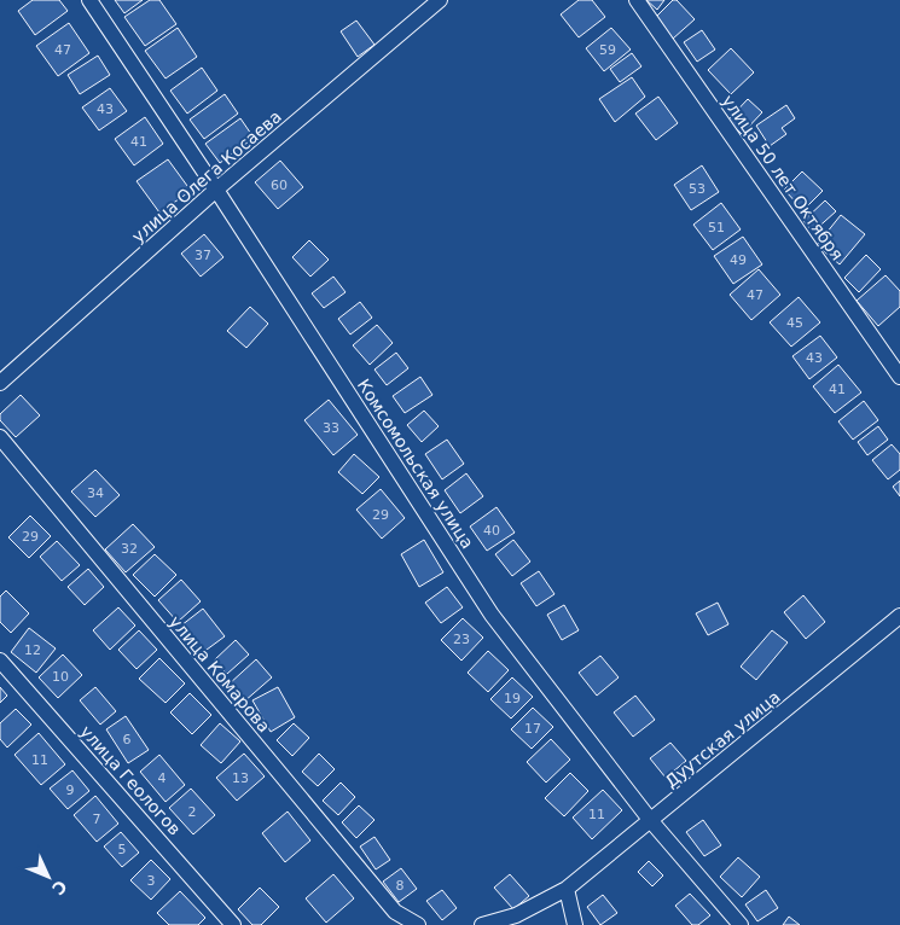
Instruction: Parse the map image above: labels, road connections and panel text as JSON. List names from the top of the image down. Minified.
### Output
{"streets":{"street":["улица Олега Косаева","улица 50 лет Октября","Комсомольская улица","улица Комарова","Дуутская улица","улица Геологов"]},"crossings":[["улица Олега Косаева","Комсомольская улица"],["Комсомольская улица","Дуутская улица"]],"house_numbers":["47","59","43","41","60","53","51","37","49","47","45","43","41","33","34","29","40","29","32","23","12","10","19","17","6","11","4","13","9","2","11","7","5","3","8"],"north":"bottom right"}
